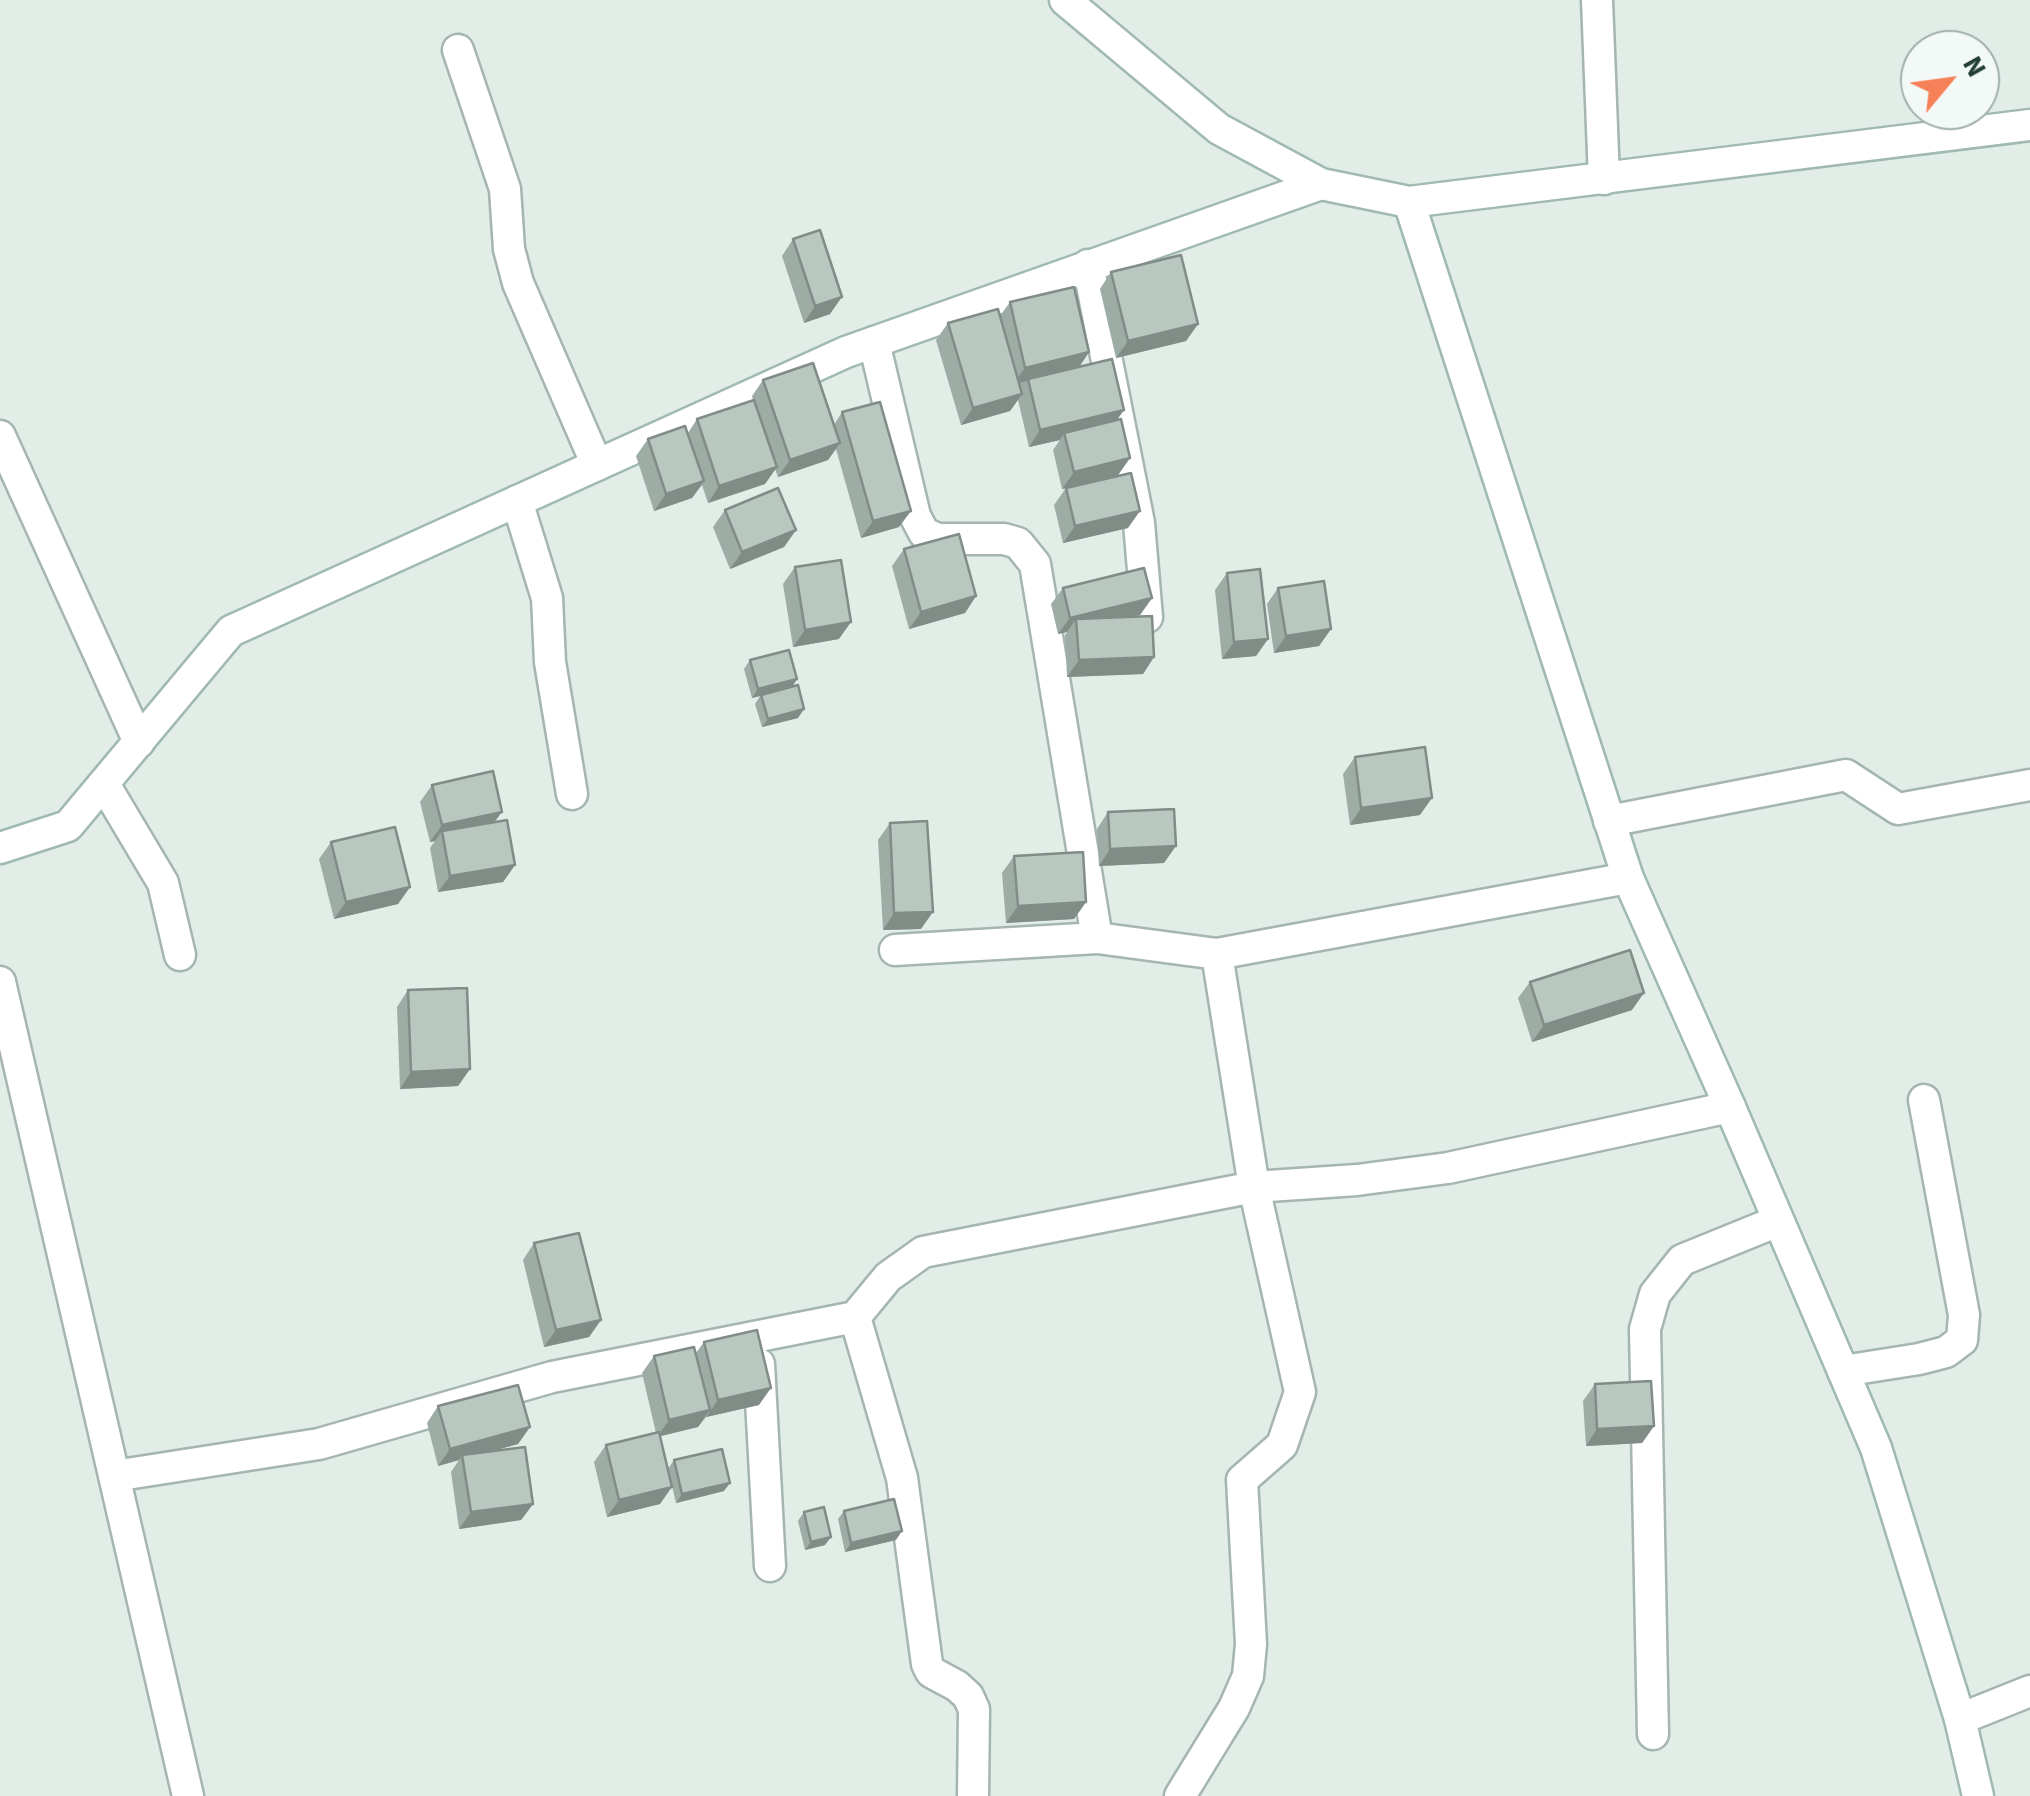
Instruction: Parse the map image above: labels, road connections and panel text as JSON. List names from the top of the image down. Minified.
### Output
{"north":"top right"}
